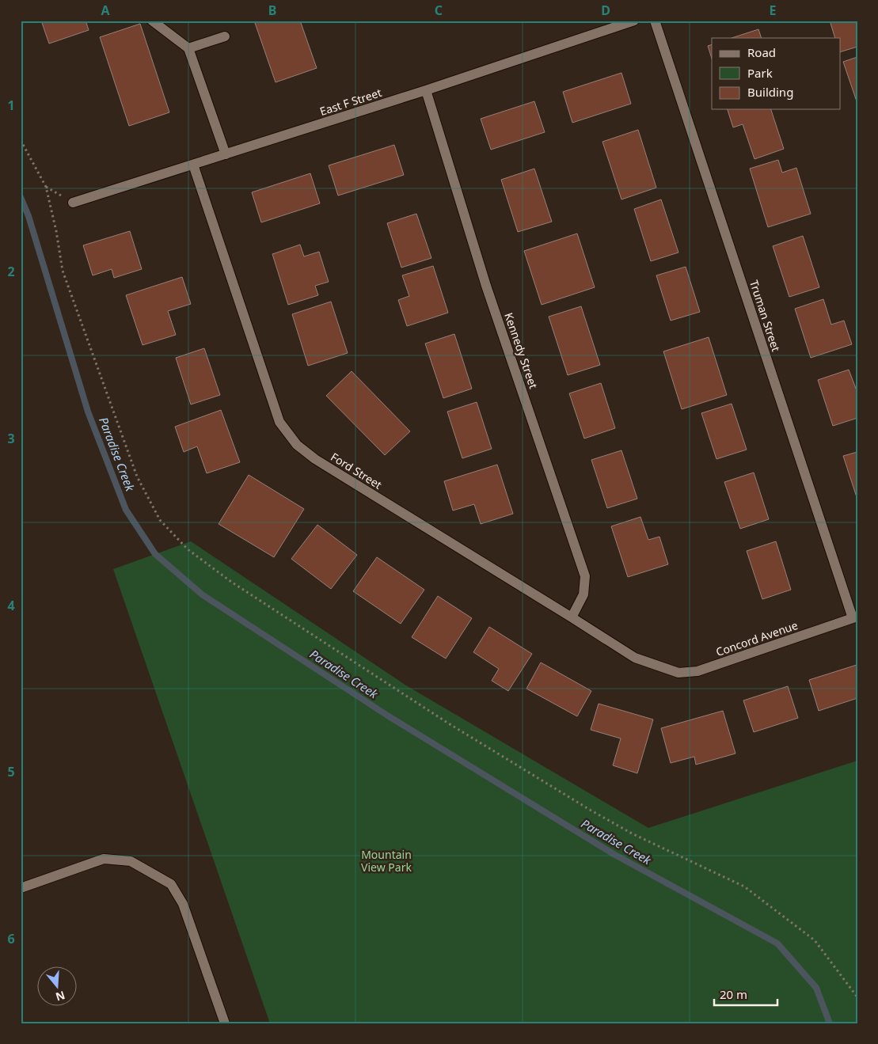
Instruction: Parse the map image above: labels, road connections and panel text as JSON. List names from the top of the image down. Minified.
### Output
{"streets":{"street":["East F Street","Truman Street","Kennedy Street","Ford Street","Concord Avenue"]},"crossings":[["East F Street","Kennedy Street"],["East F Street","Ford Street"],["Truman Street","Concord Avenue"],["Kennedy Street","Ford Street"],["Ford Street","Concord Avenue"]],"water":["Paradise Creek"],"parks":["Mountain View Park"],"legend":["Road","Park","Building"],"scale_bar":"20 m","north":"bottom","grid":{"columns":["A","B","C","D","E"],"rows":["1","2","3","4","5","6"]}}
